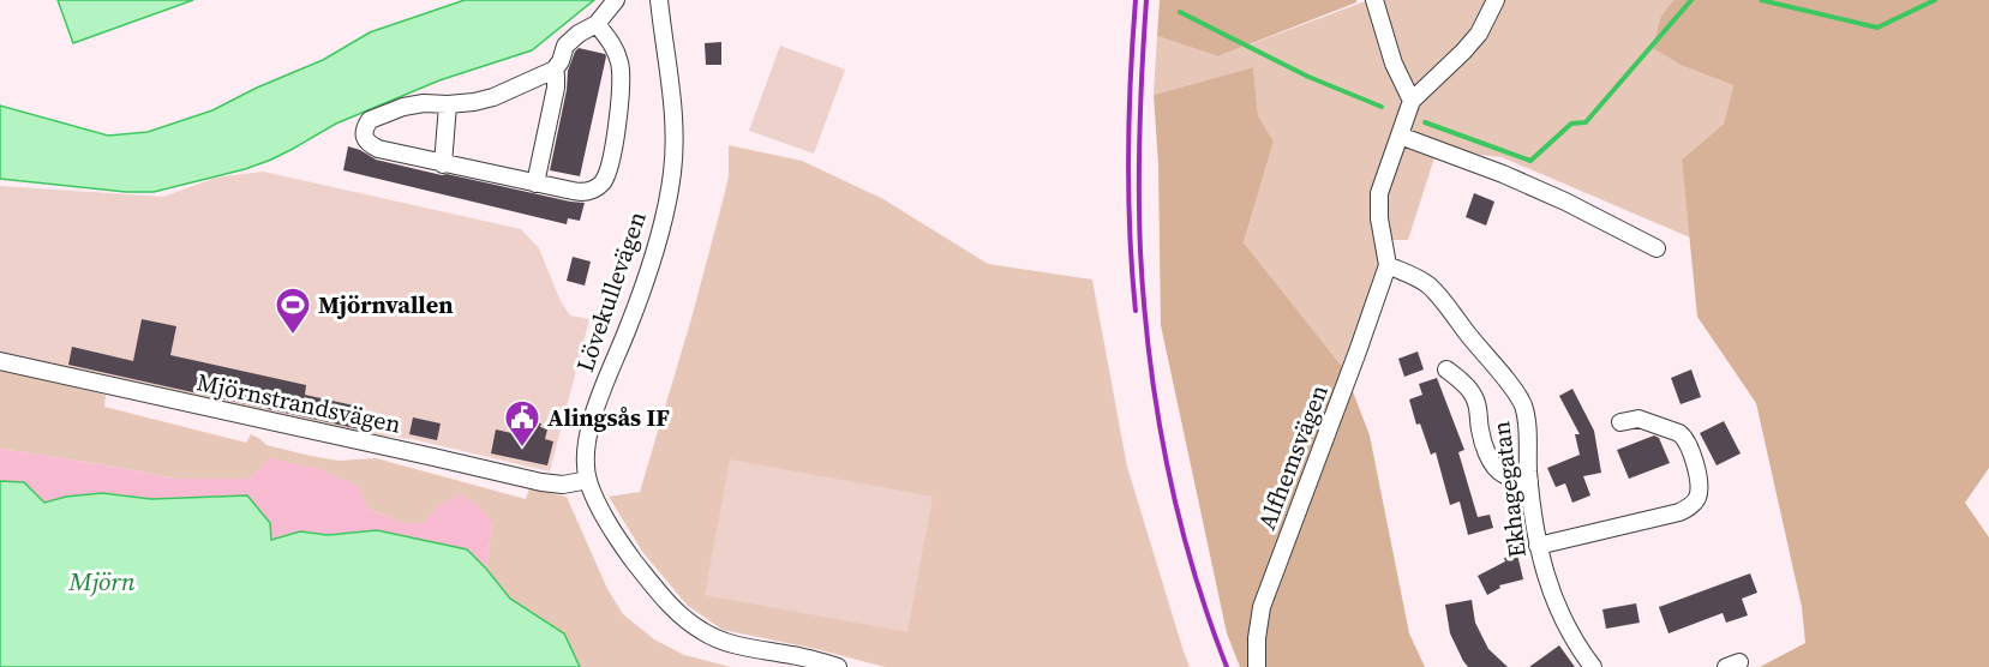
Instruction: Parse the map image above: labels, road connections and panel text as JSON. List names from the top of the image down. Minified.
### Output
{"streets":{"street":["Lövekullevägen","Mjörnstrandsvägen","Alfhemsvägen","Ekhagegatan"]},"crossings":[["Lövekullevägen","Mjörnstrandsvägen"],["Alfhemsvägen","Ekhagegatan"]],"water":["Mjörn"],"places":{"sports":["Mjörnvallen"],"public building":["Alingsås IF"]}}
